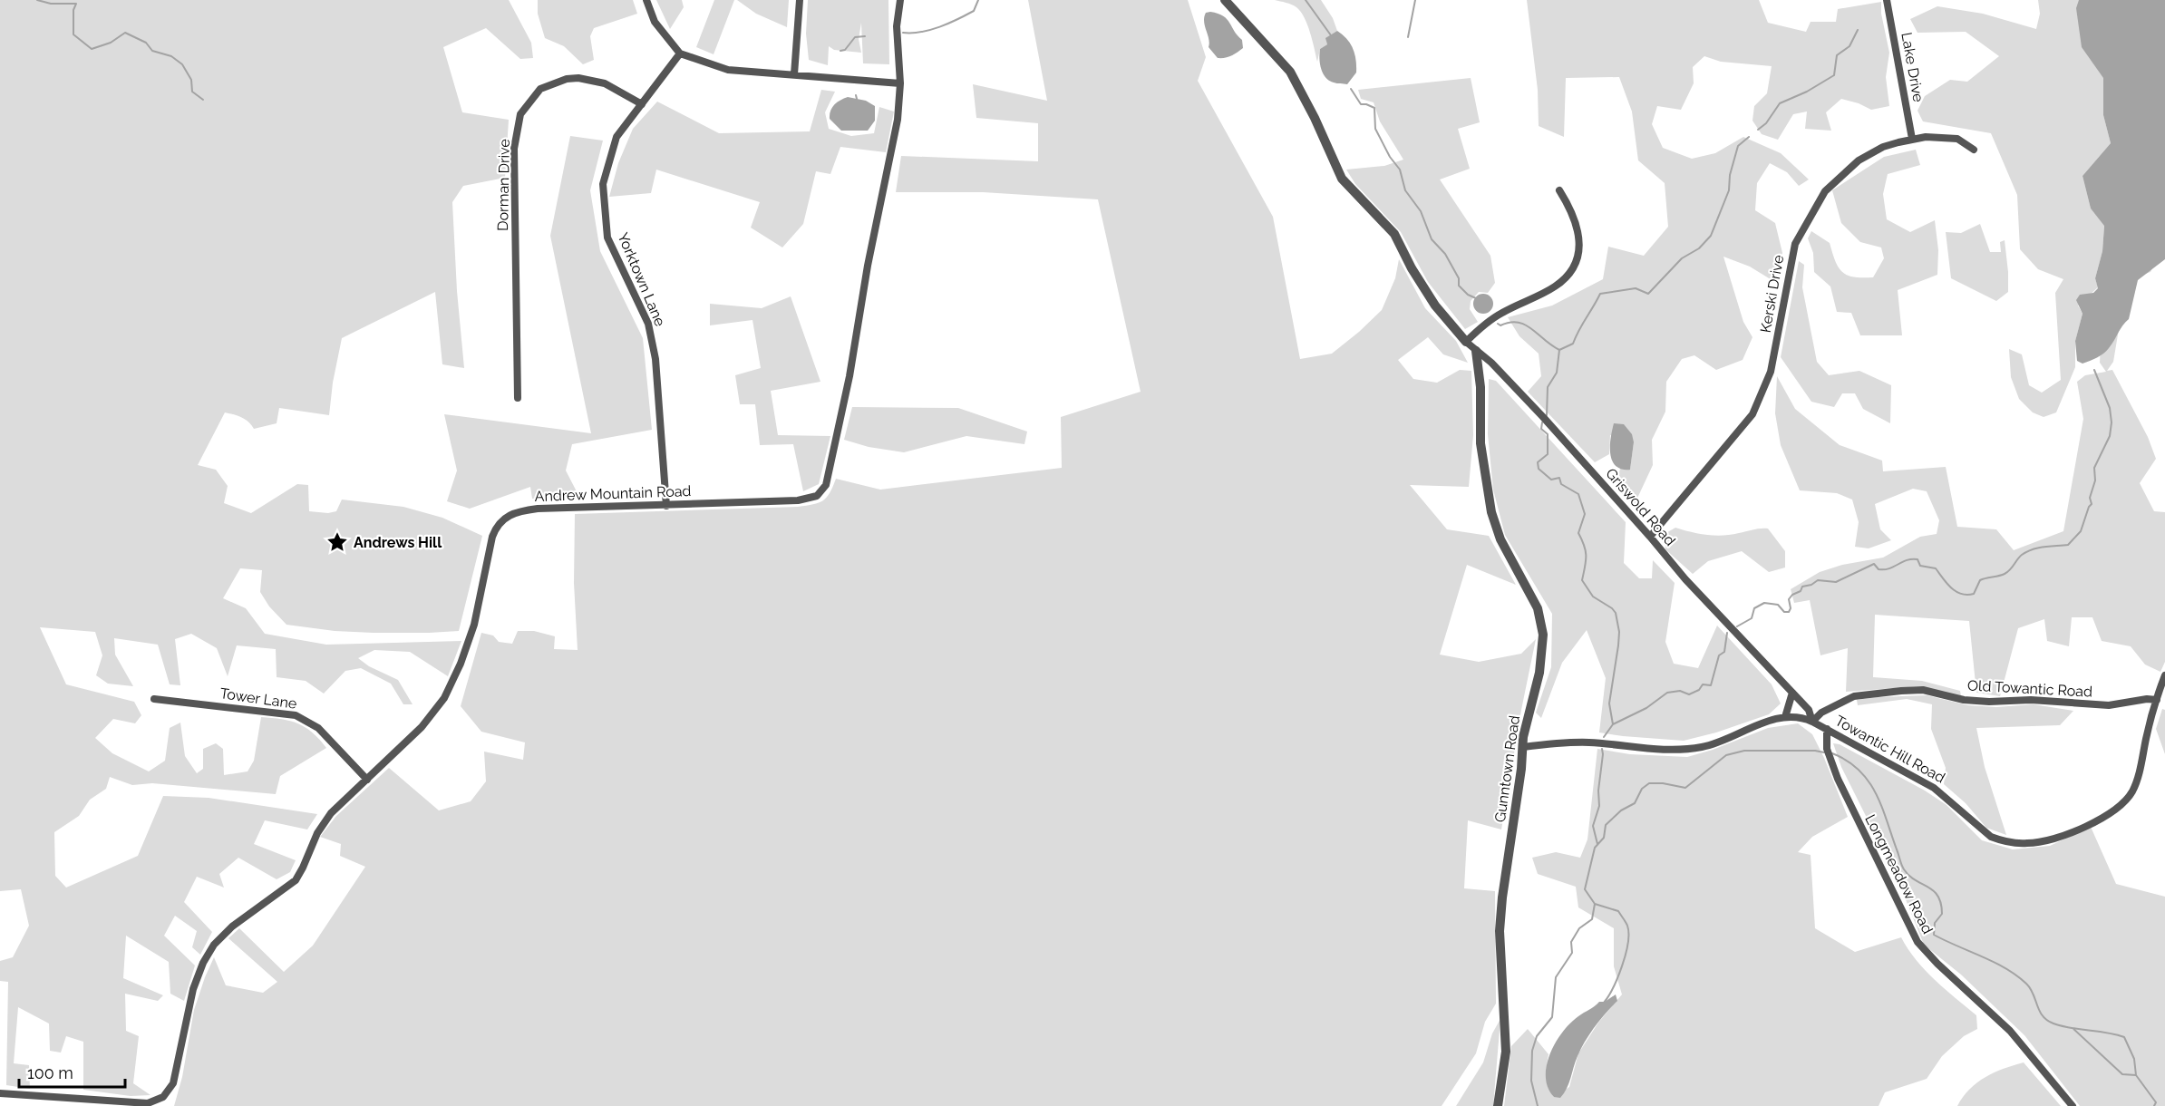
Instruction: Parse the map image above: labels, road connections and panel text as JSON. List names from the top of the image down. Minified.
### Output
{"streets":{"street":["Lake Drive","Dorman Drive","Yorktown Lane","Kerski Drive","Andrew Mountain Road","Griswold Road","Old Towantic Road","Tower Lane","Towantic Hill Road","Gunntown Road","Longmeadow Road"]},"crossings":[["Lake Drive","Kerski Drive"],["Dorman Drive","Yorktown Lane"],["Yorktown Lane","Andrew Mountain Road"],["Kerski Drive","Griswold Road"],["Andrew Mountain Road","Tower Lane"],["Griswold Road","Old Towantic Road"],["Griswold Road","Towantic Hill Road"],["Griswold Road","Gunntown Road"],["Old Towantic Road","Towantic Hill Road"],["Towantic Hill Road","Gunntown Road"],["Towantic Hill Road","Longmeadow Road"]],"places":{"place":["Andrews Hill"]},"scale_bar":"100 m"}
